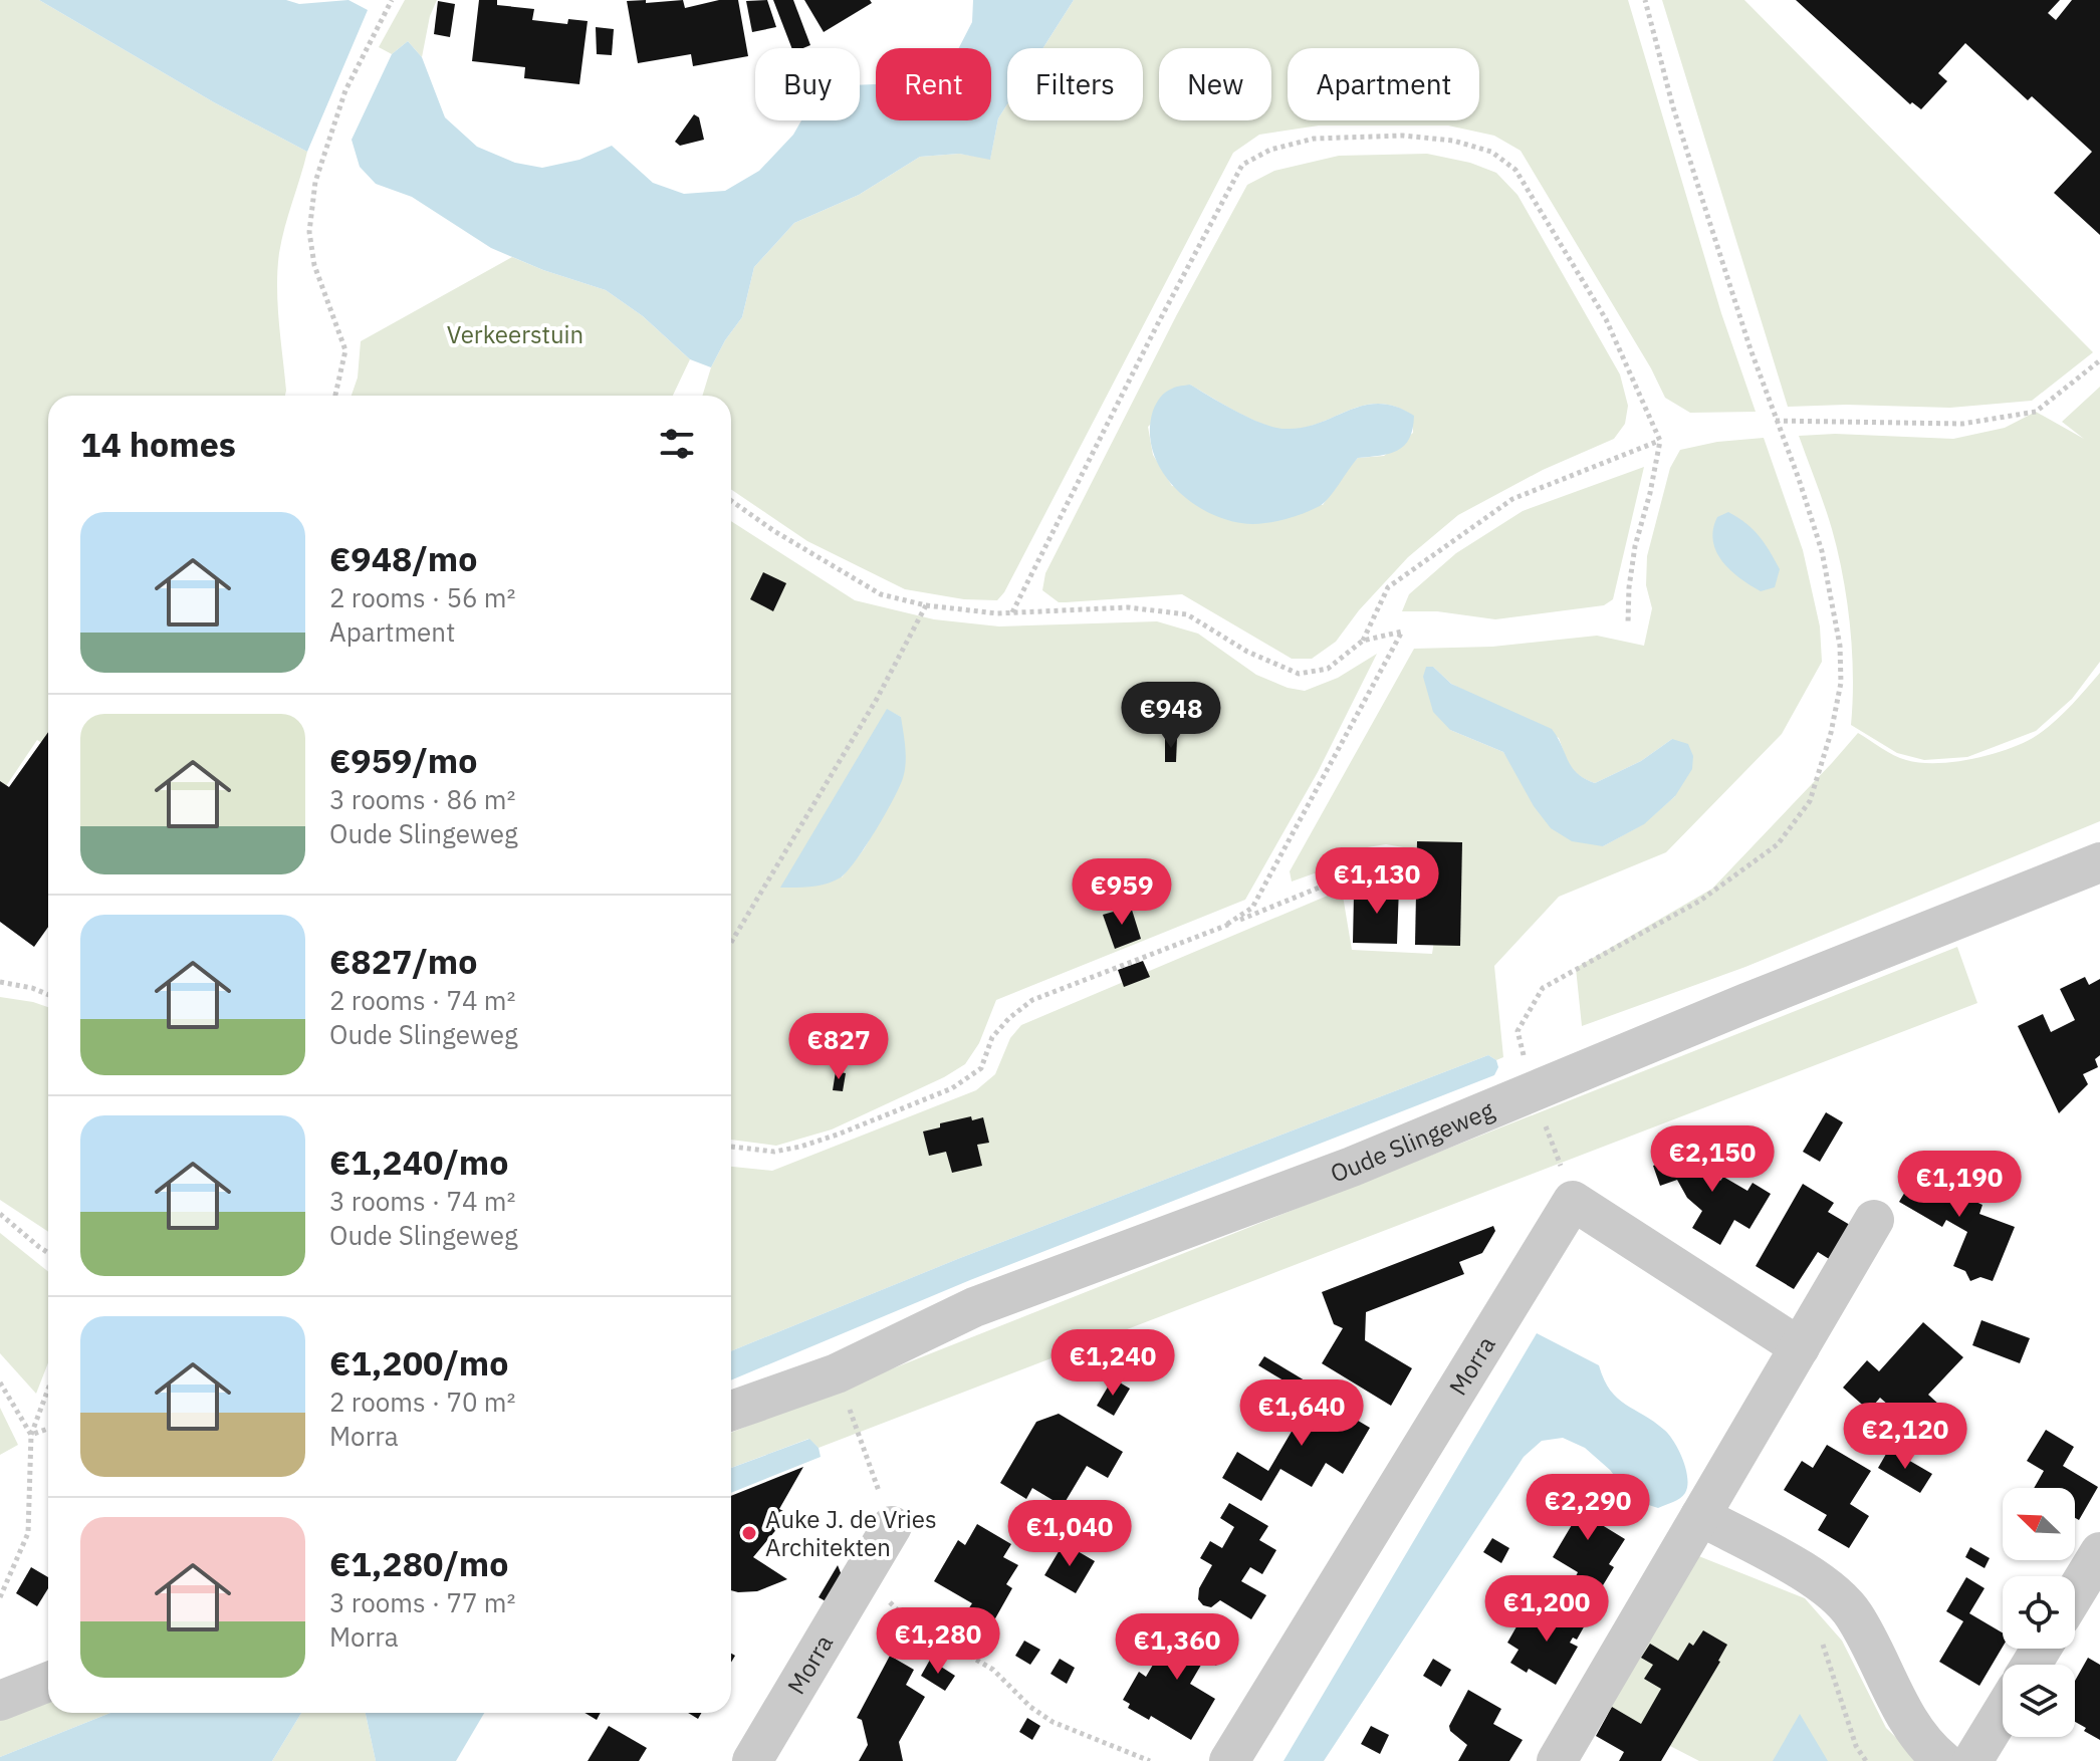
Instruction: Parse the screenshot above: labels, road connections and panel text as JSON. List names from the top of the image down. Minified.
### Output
{"streets":{"street":["Oude Slingeweg","Morra"]},"parks":["Verkeerstuin"],"places":["Auke J. de Vries Architekten"],"north":"top left","page":{"chip":["Buy","Rent","Filters","New","Apartment"],"heading":"14 homes","list":[{"name":"€948/mo","note":"2 rooms · 56 m² · Apartment"},{"name":"€959/mo","note":"3 rooms · 86 m² · Oude Slingeweg"},{"name":"€827/mo","note":"2 rooms · 74 m² · Oude Slingeweg"},{"name":"€1,240/mo","note":"3 rooms · 74 m² · Oude Slingeweg"},{"name":"€1,200/mo","note":"2 rooms · 70 m² · Morra"},{"name":"€1,280/mo","note":"3 rooms · 77 m² · Morra"}],"price":["€948","€1,130","€959","€827","€2,150","€1,190","€1,240","€1,640","€2,120","€2,290","€1,040","€1,200","€1,280","€1,360"]}}
